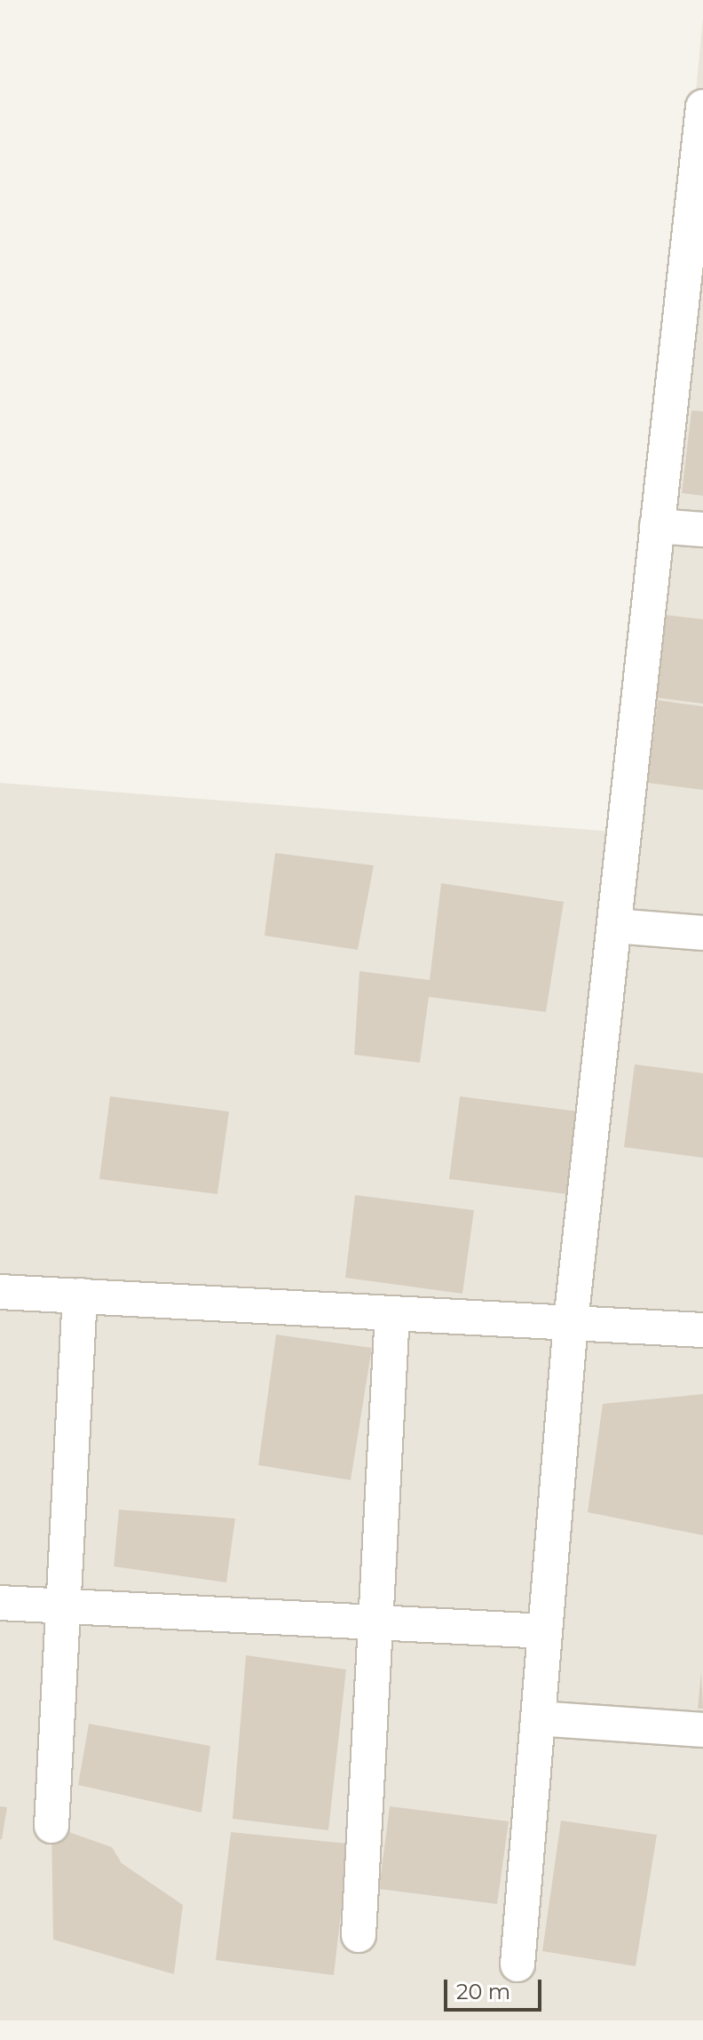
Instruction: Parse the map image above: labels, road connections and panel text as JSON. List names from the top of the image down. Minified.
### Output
{"scale_bar":"20 m"}
